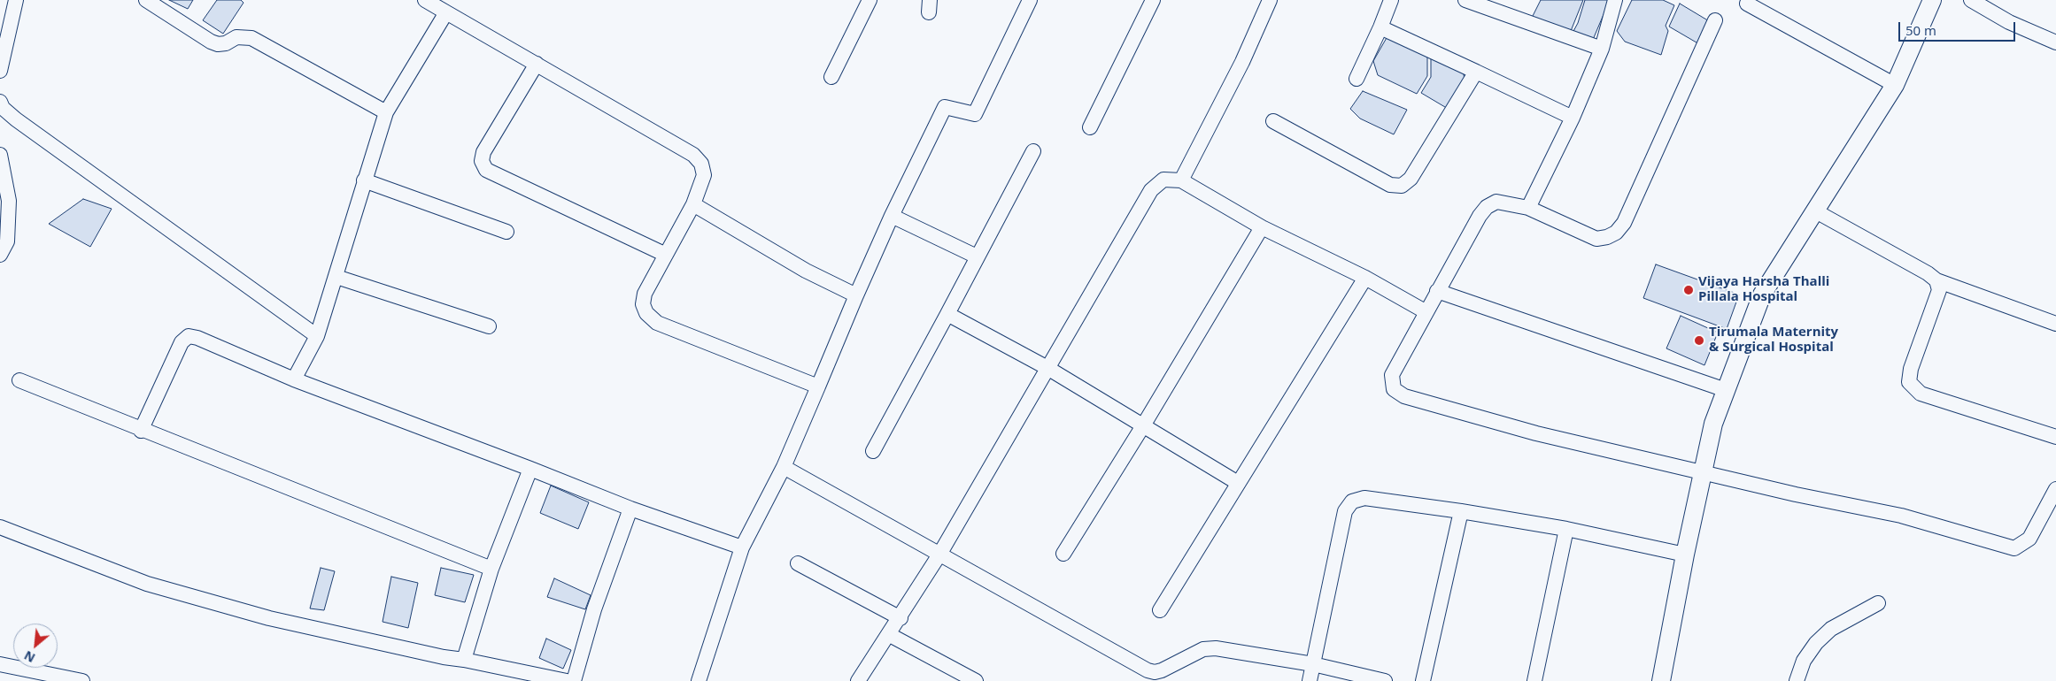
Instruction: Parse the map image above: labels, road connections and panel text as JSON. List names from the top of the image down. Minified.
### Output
{"places":["Vijaya Harsha Thalli Pillala Hospital","Tirumala Maternity & Surgical Hospital"],"scale_bar":"50 m","north":"bottom left"}
